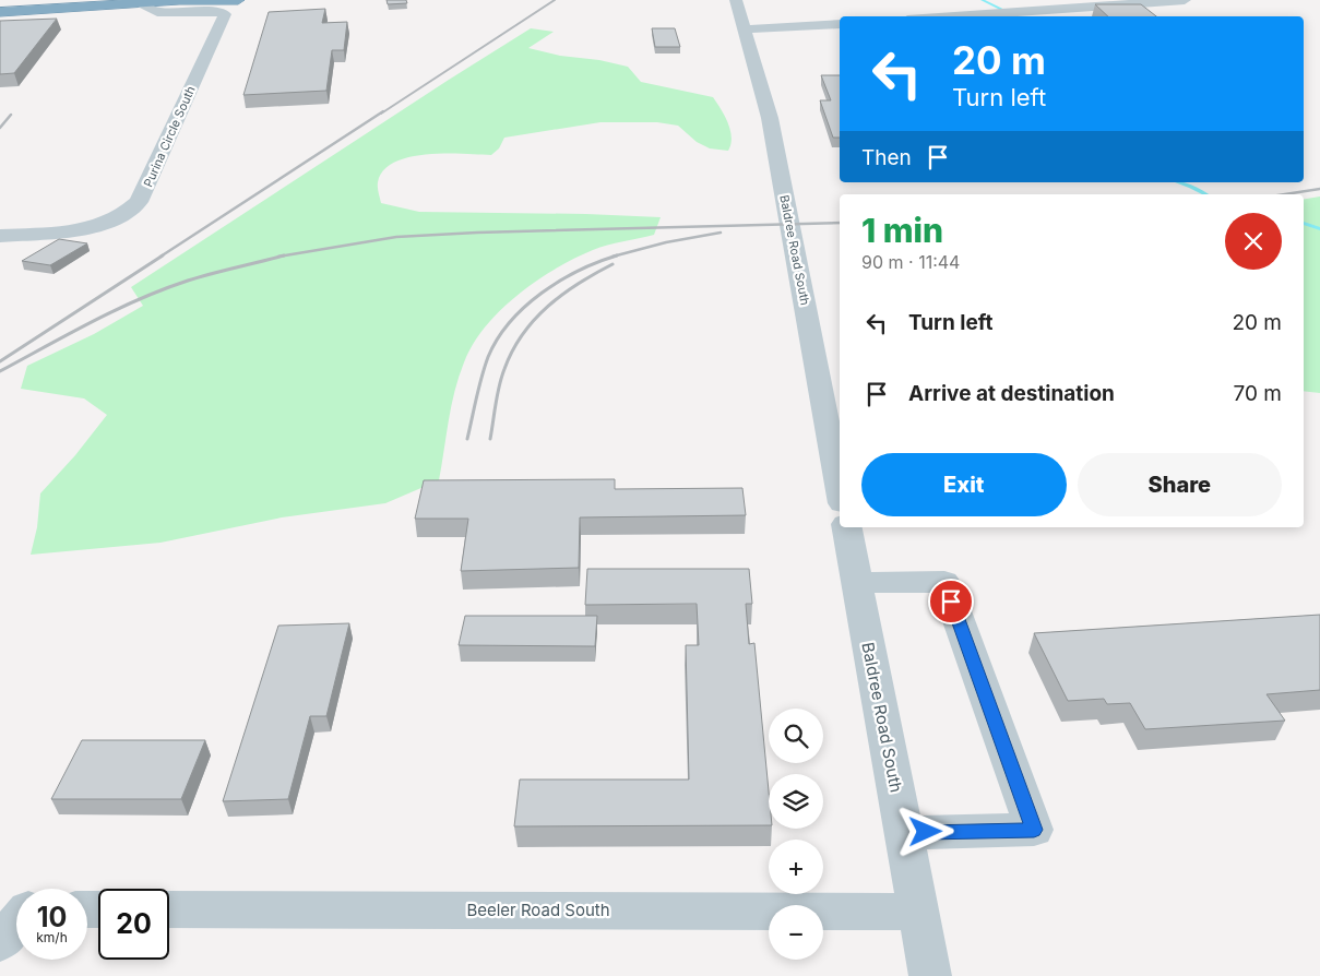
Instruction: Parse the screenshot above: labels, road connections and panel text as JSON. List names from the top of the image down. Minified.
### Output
{"streets":{"street":["Purina Circle South","Baldree Road South","Beeler Road South"]},"crossings":[["Baldree Road South","Beeler Road South"]],"page":{"turn":["20 m","Turn left"],"then":"Then","heading":["1 min","90 m · 11:44"],"list":[{"name":"Turn left","value":"20 m"},{"name":"Arrive at destination","value":"70 m"}],"buttons":["Exit","Share"],"map_buttons":["+","−"],"speed":"10 km/h","limit":"20"}}
